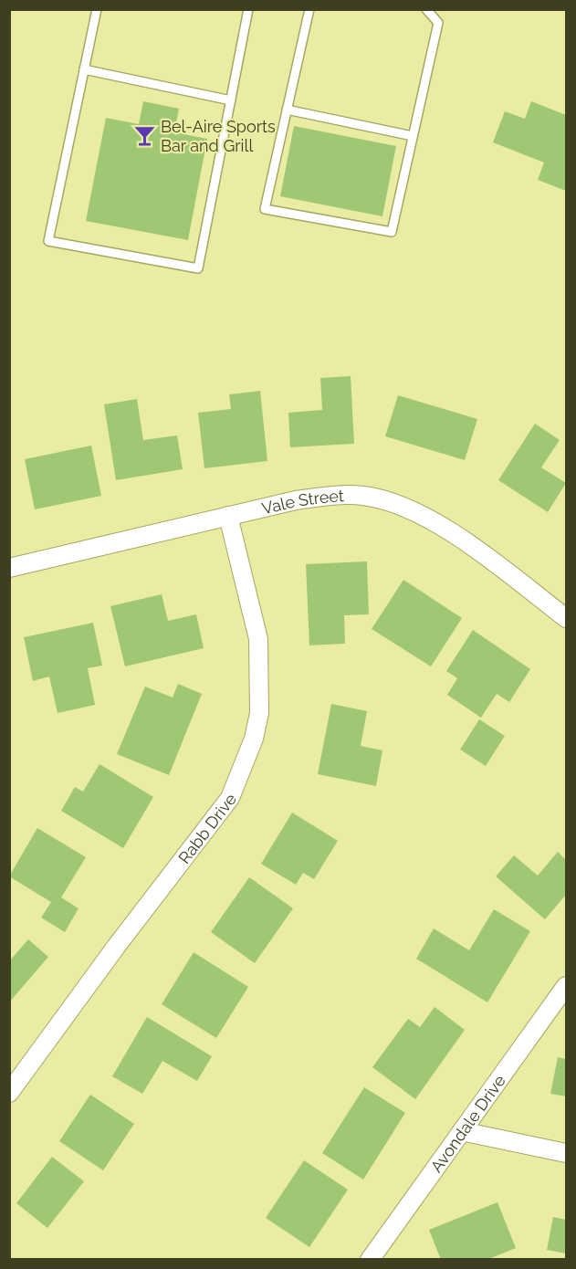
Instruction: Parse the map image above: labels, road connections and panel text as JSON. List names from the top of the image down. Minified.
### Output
{"streets":{"street":["Vale Street","Rabb Drive","Avondale Drive"]},"crossings":[["Vale Street","Rabb Drive"]],"places":{"bar":["Bel-Aire Sports Bar and Grill"]}}
